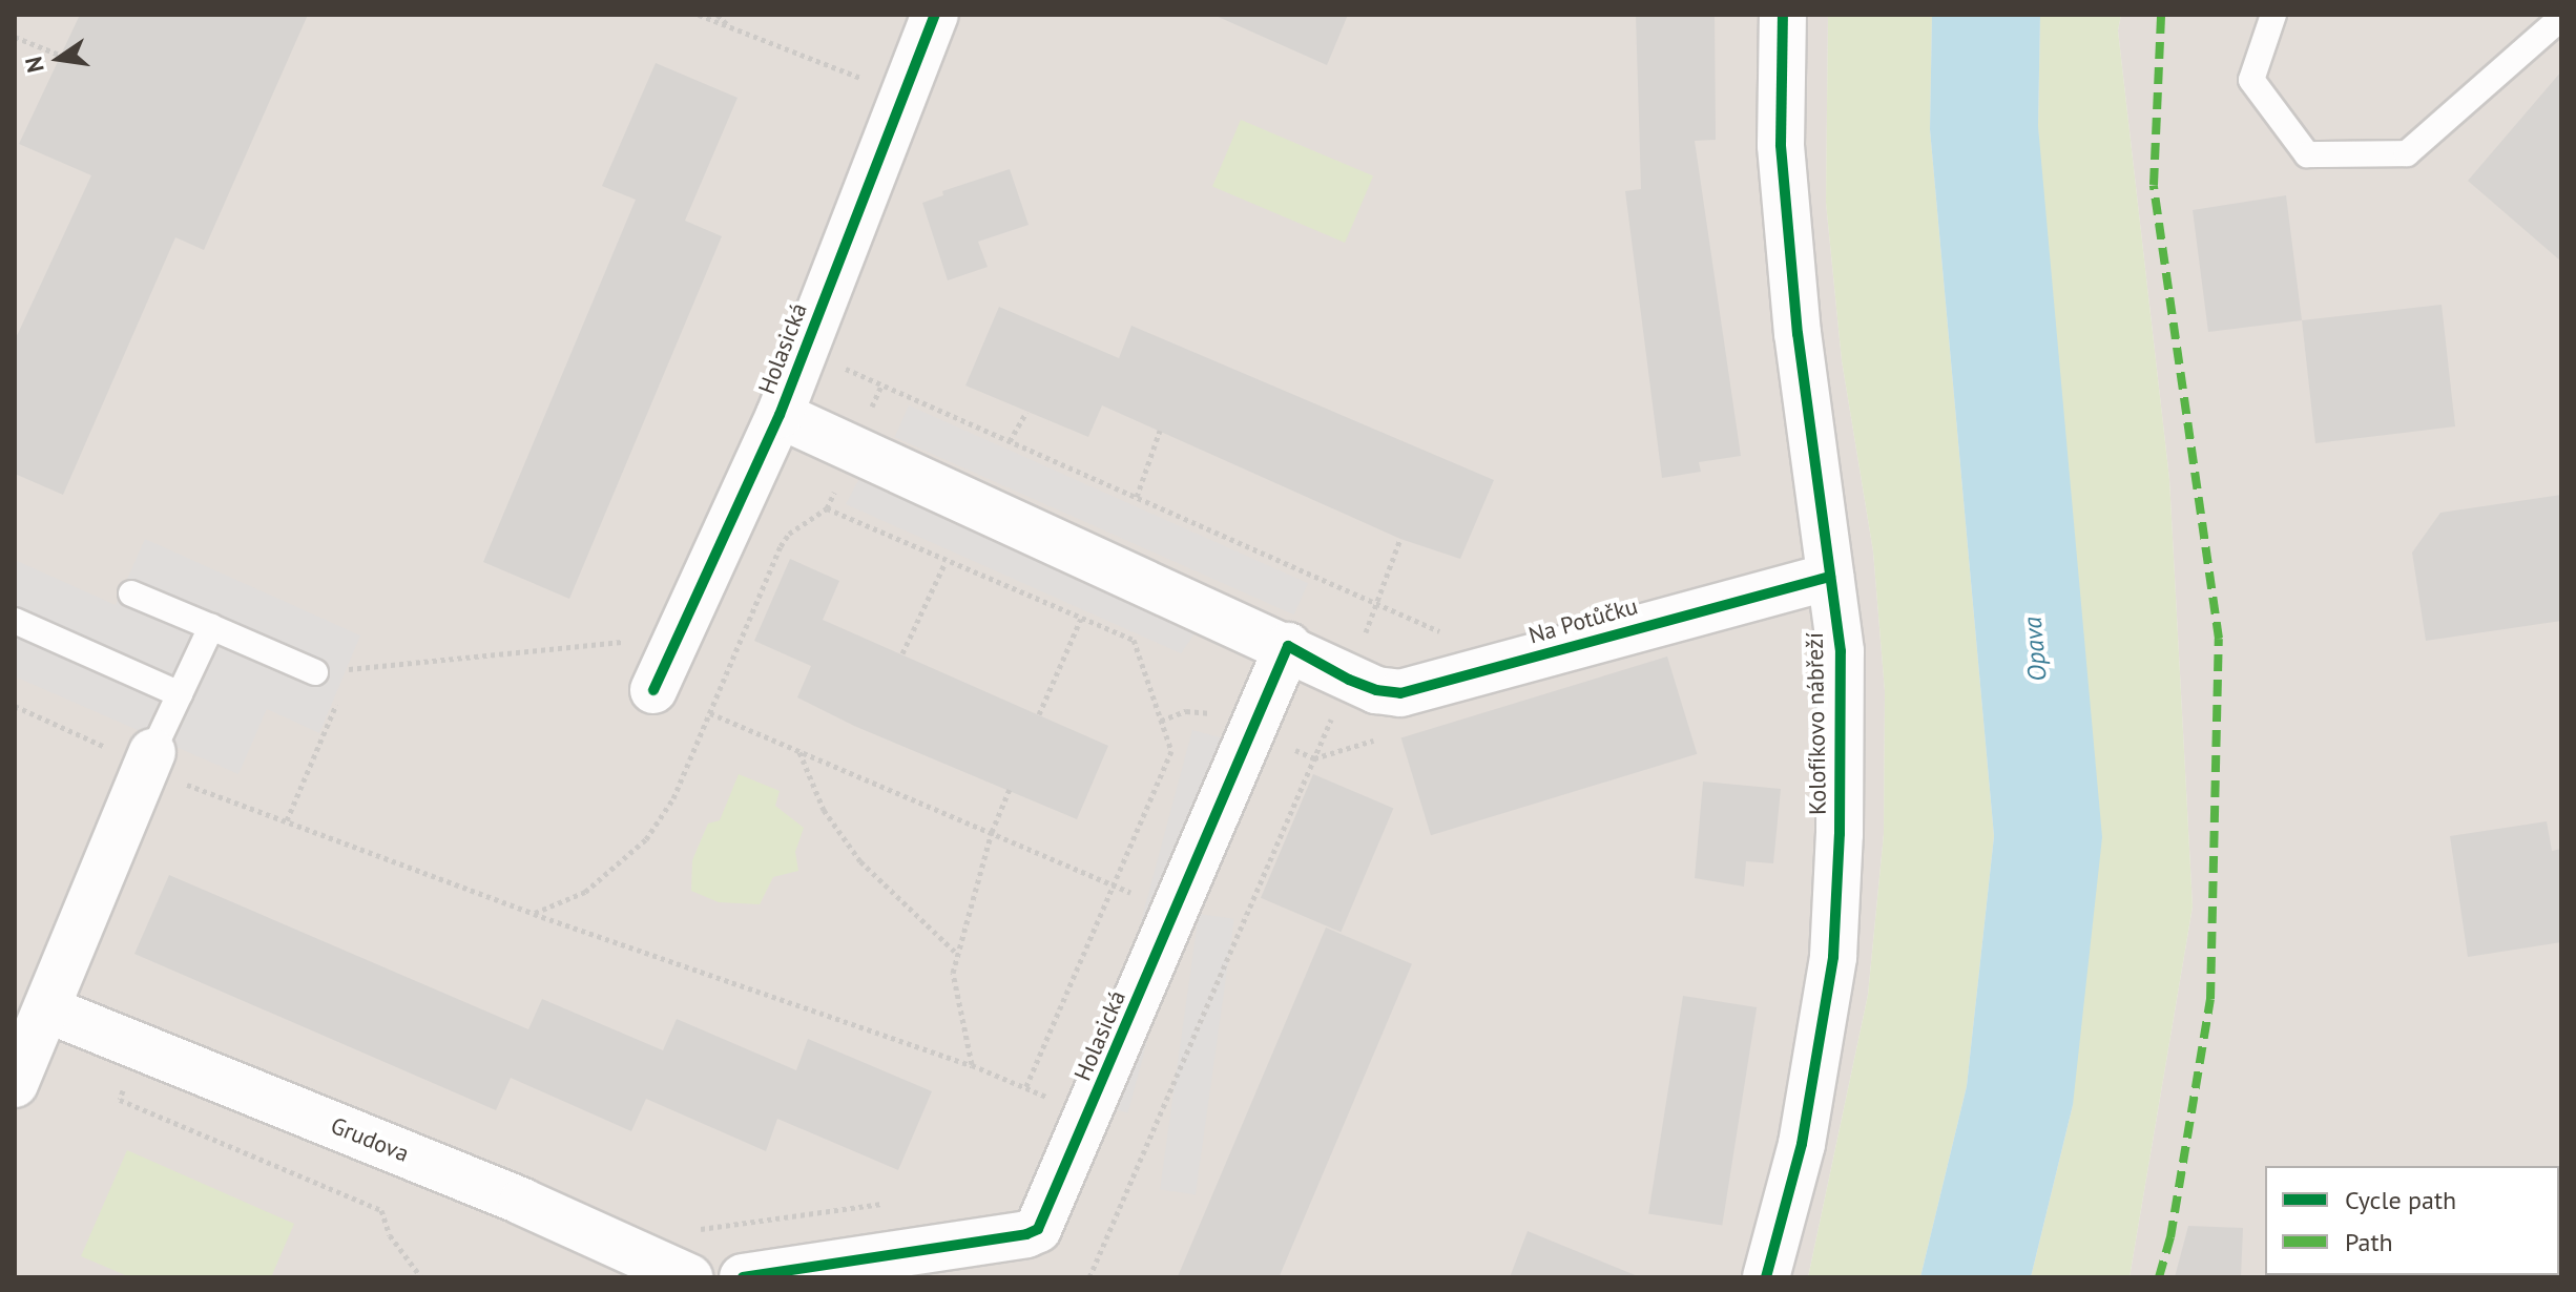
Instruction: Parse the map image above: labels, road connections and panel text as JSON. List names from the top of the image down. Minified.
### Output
{"streets":{"street":["Holasická","Na Potůčku","Kolofíkovo nábřeží","Grudova"]},"crossings":[["Holasická","Na Potůčku"],["Na Potůčku","Kolofíkovo nábřeží"]],"water":["Opava"],"legend":["Cycle path","Path"],"north":"left"}
